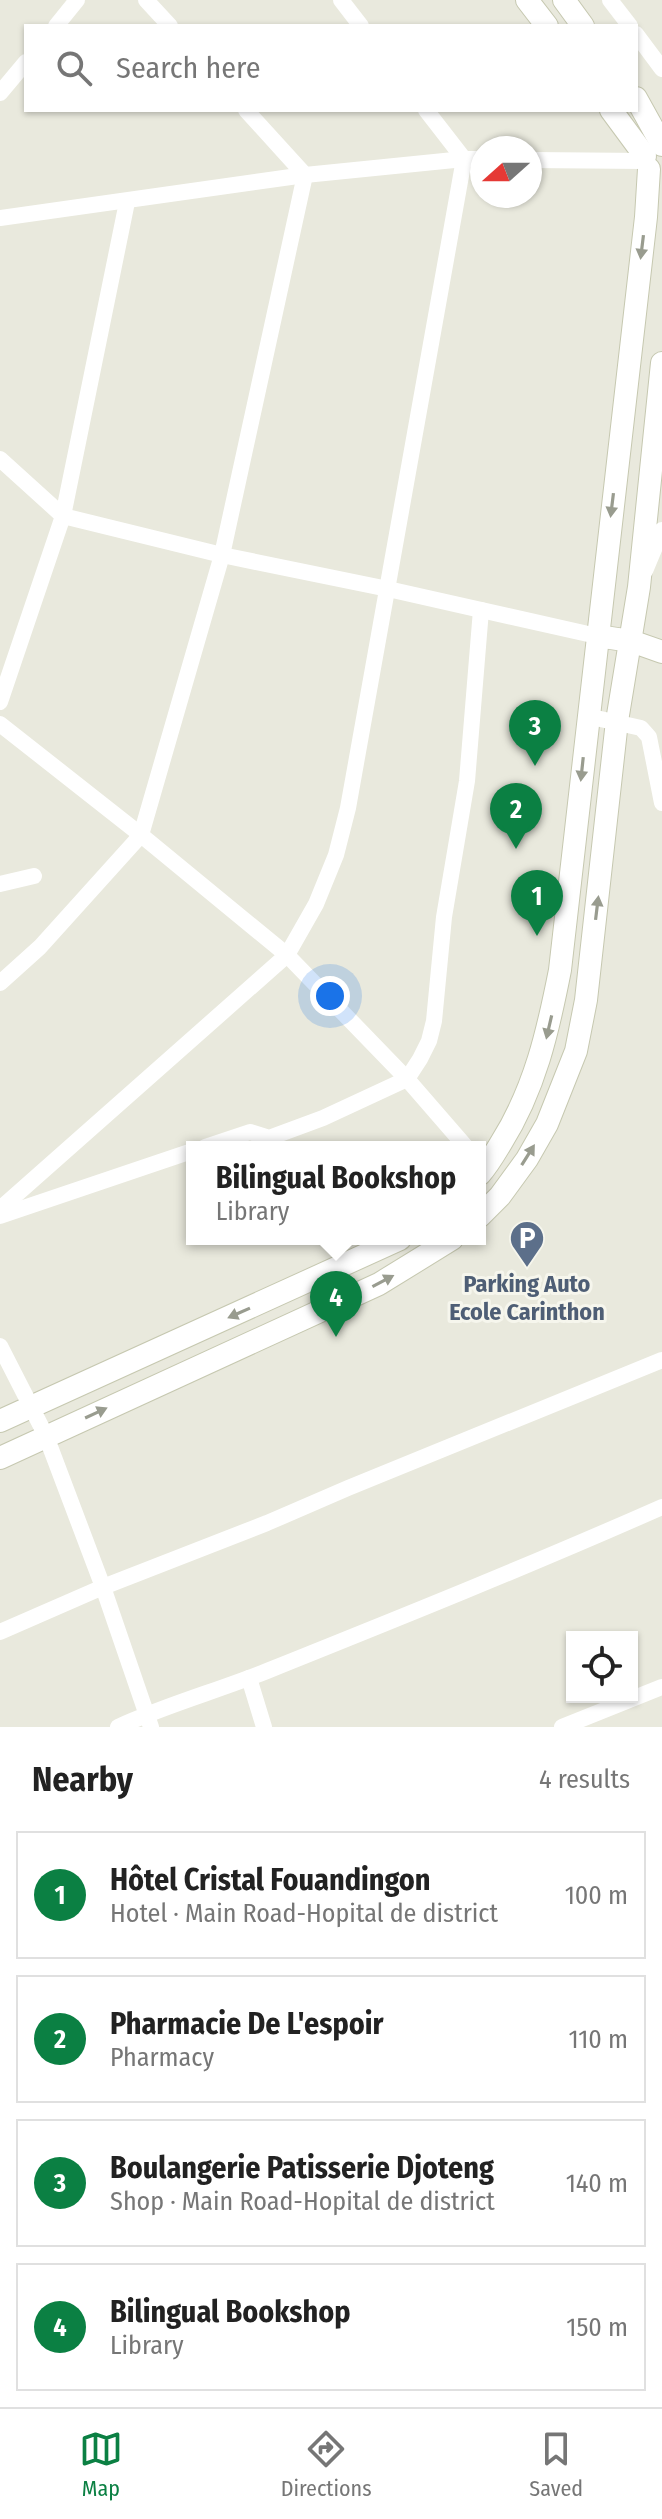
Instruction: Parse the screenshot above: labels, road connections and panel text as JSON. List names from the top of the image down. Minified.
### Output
{"places":{"parking":["Parking Auto Ecole Carinthon"]},"north":"left","page":{"search":"Search here","pins":["3","2","1","4"],"popup":["Bilingual Bookshop","Library"],"heading":["Nearby","4 results"],"list":[{"mark":"1","name":"Hôtel Cristal Fouandingon","note":"Hotel · Main Road-Hopital de district","value":"100 m"},{"mark":"2","name":"Pharmacie De L'espoir","note":"Pharmacy","value":"110 m"},{"mark":"3","name":"Boulangerie Patisserie Djoteng","note":"Shop · Main Road-Hopital de district","value":"140 m"},{"mark":"4","name":"Bilingual Bookshop","note":"Library","value":"150 m"}],"nav":["Map","Directions","Saved"]}}
